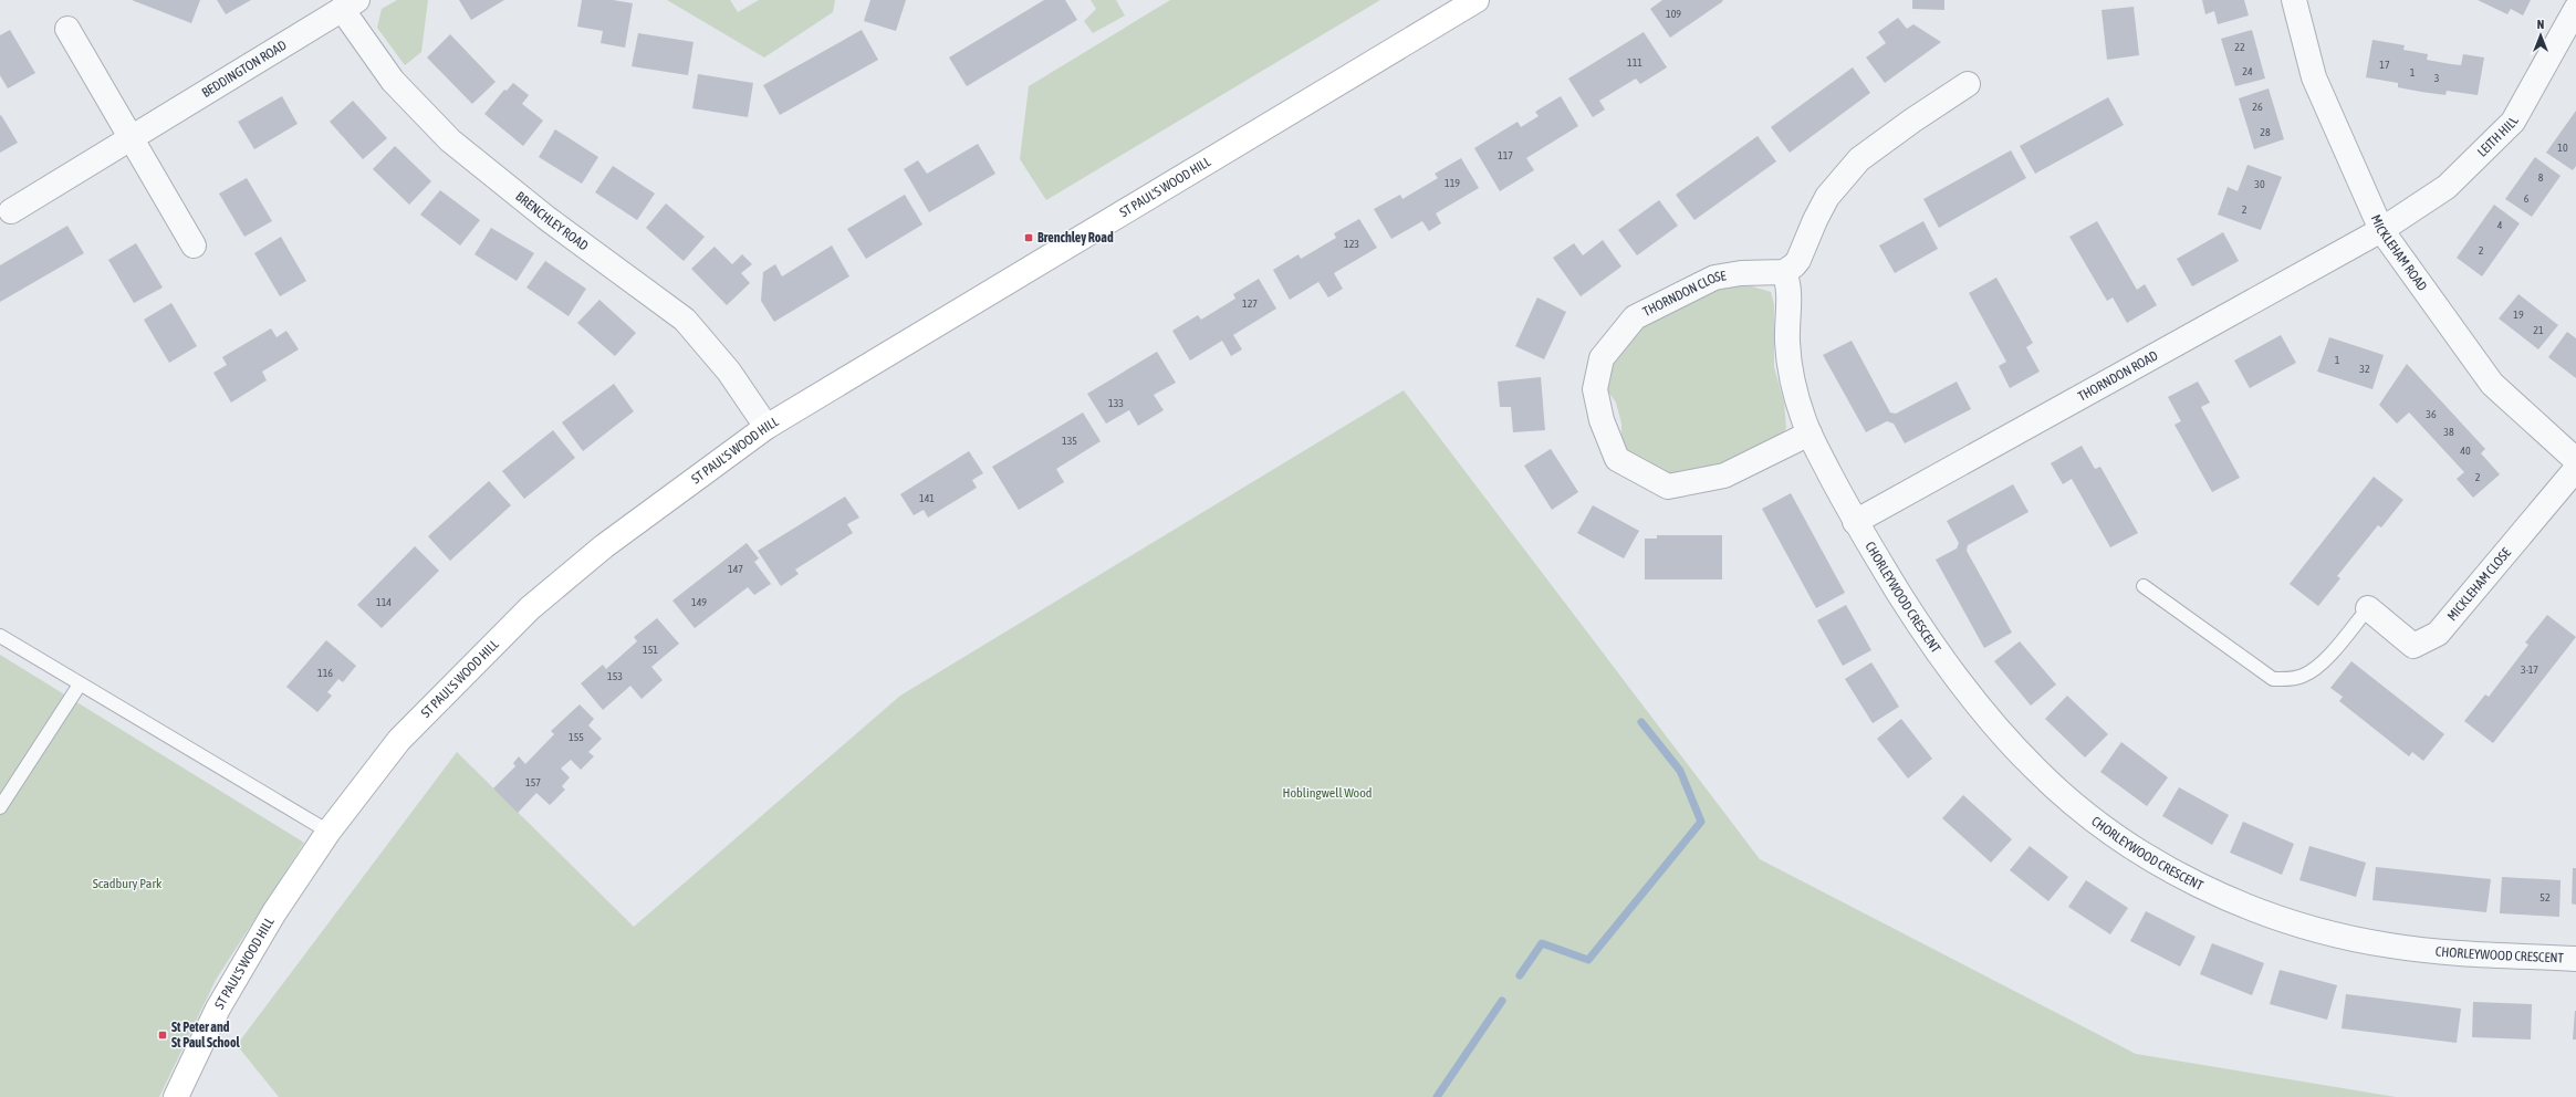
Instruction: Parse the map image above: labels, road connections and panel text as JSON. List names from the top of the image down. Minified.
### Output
{"streets":{"street":["BEDDINGTON ROAD","LEITH HILL","ST PAUL'S WOOD HILL","BRENCHLEY ROAD","MICKLEHAM ROAD","THORNDON CLOSE","THORNDON ROAD","MICKLEHAM CLOSE","CHORLEYWOOD CRESCENT"]},"crossings":[["BEDDINGTON ROAD","BRENCHLEY ROAD"],["LEITH HILL","MICKLEHAM ROAD"],["LEITH HILL","THORNDON ROAD"],["ST PAUL'S WOOD HILL","BRENCHLEY ROAD"],["MICKLEHAM ROAD","THORNDON ROAD"],["THORNDON ROAD","CHORLEYWOOD CRESCENT"]],"parks":["Hoblingwell Wood","Scadbury Park"],"places":{"transit":["Brenchley Road","St Peter and St Paul School"]},"house_numbers":["109","22","111","17","24","1","3","26","28","10","117","8","119","30","6","2","4","123","2","127","19","21","1","32","133","36","38","135","40","2","141","147","114","149","151","3-17","116","153","155","157","52"],"north":"top"}
